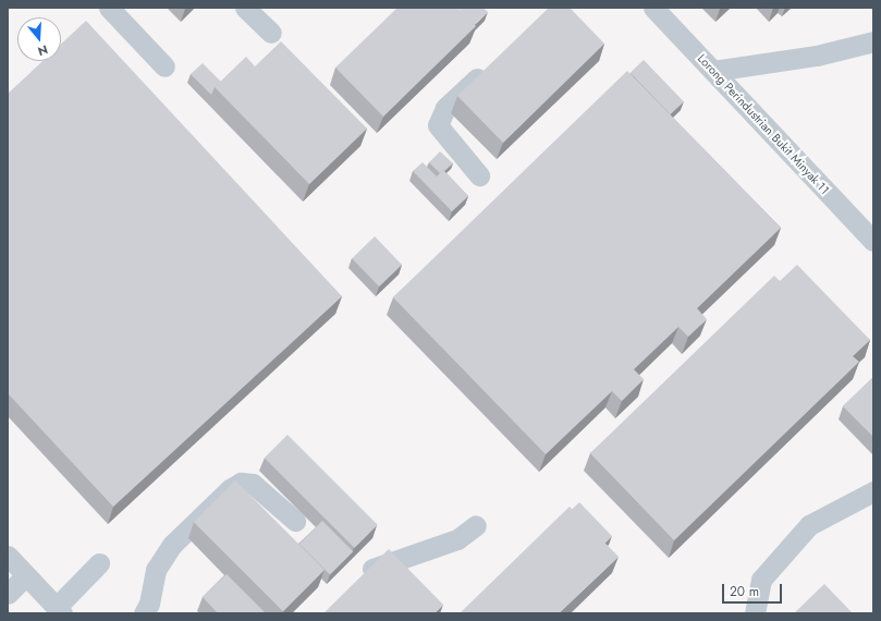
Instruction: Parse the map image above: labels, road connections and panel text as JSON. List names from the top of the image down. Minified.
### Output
{"streets":{"street":["Lorong Perindustrian Bukit Minyak 11"]},"scale_bar":"20 m","north":"bottom"}
